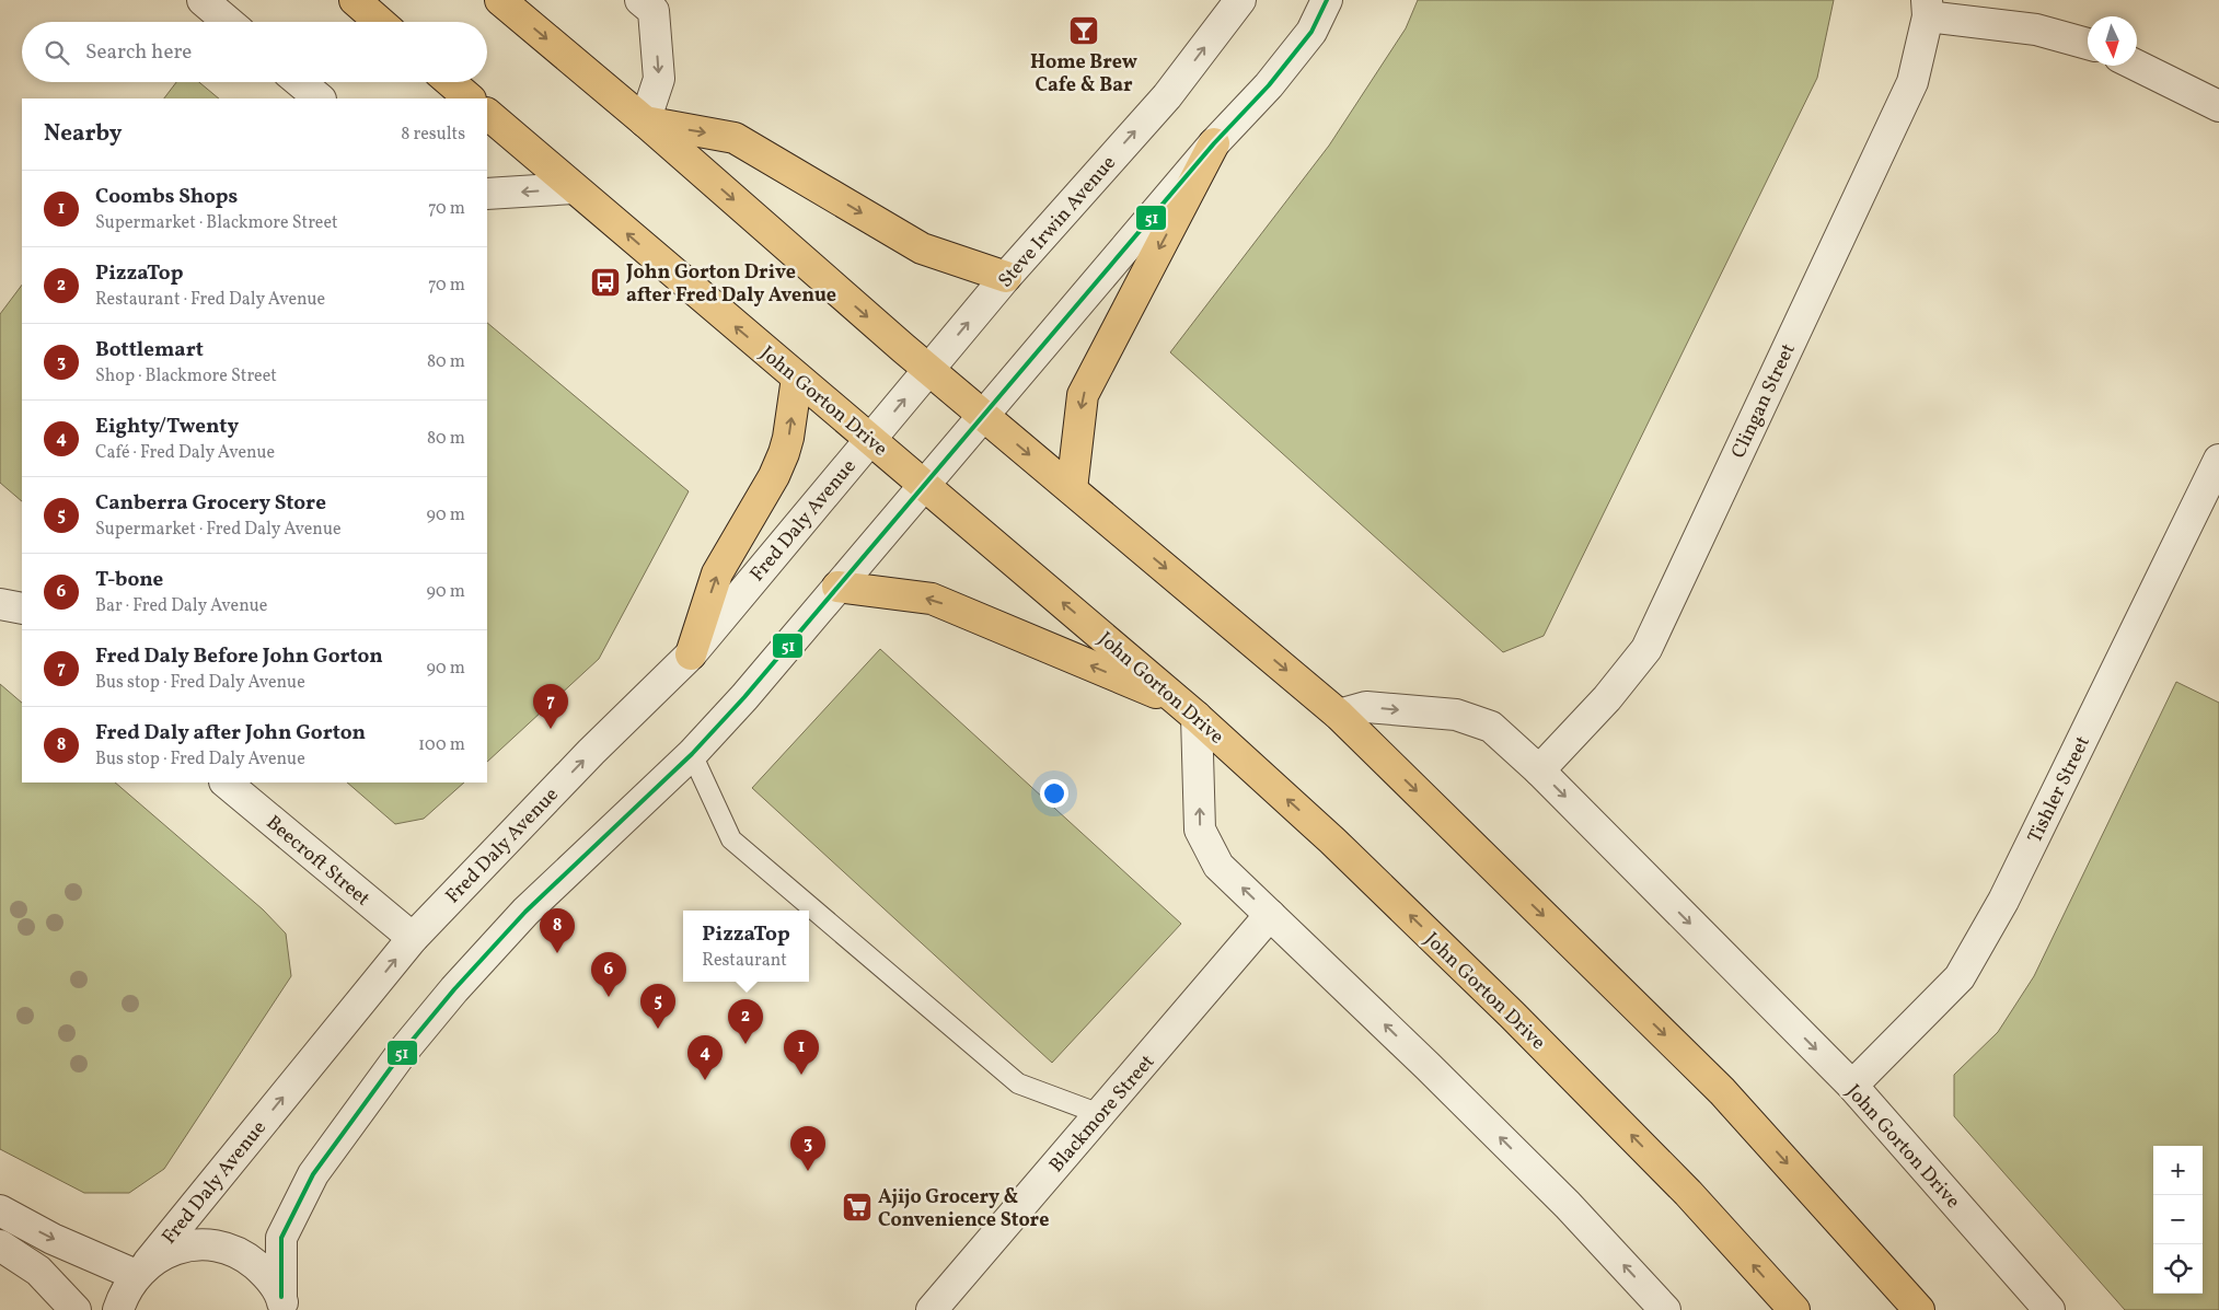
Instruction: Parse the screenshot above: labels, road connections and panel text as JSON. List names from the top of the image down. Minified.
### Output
{"streets":{"main road":["John Gorton Drive"],"street":["Steve Irwin Avenue","Clingan Street","Fred Daly Avenue","Tishler Street","Beecroft Street","Blackmore Street"]},"crossings":[["Steve Irwin Avenue","John Gorton Drive"],["Steve Irwin Avenue","Fred Daly Avenue"],["John Gorton Drive","Clingan Street"],["John Gorton Drive","Fred Daly Avenue"],["John Gorton Drive","Tishler Street"],["Fred Daly Avenue","Beecroft Street"]],"places":{"bar":["Home Brew Cafe & Bar"],"bus stop":["John Gorton Drive after Fred Daly Avenue"],"supermarket":["Ajijo Grocery & Convenience Store"]},"lines":["transit line 51"],"north":"bottom","page":{"search":"Search here","heading":["Nearby","8 results"],"list":[{"mark":"1","name":"Coombs Shops","note":"Supermarket · Blackmore Street","value":"70 m"},{"mark":"2","name":"PizzaTop","note":"Restaurant · Fred Daly Avenue","value":"70 m"},{"mark":"3","name":"Bottlemart","note":"Shop · Blackmore Street","value":"80 m"},{"mark":"4","name":"Eighty/Twenty","note":"Café · Fred Daly Avenue","value":"80 m"},{"mark":"5","name":"Canberra Grocery Store","note":"Supermarket · Fred Daly Avenue","value":"90 m"},{"mark":"6","name":"T-bone","note":"Bar · Fred Daly Avenue","value":"90 m"},{"mark":"7","name":"Fred Daly Before John Gorton","note":"Bus stop · Fred Daly Avenue","value":"90 m"},{"mark":"8","name":"Fred Daly after John Gorton","note":"Bus stop · Fred Daly Avenue","value":"100 m"}],"pins":["7","8","6","5","2","1","4","3"],"popup":["PizzaTop","Restaurant"],"map_buttons":["+","−"]}}
